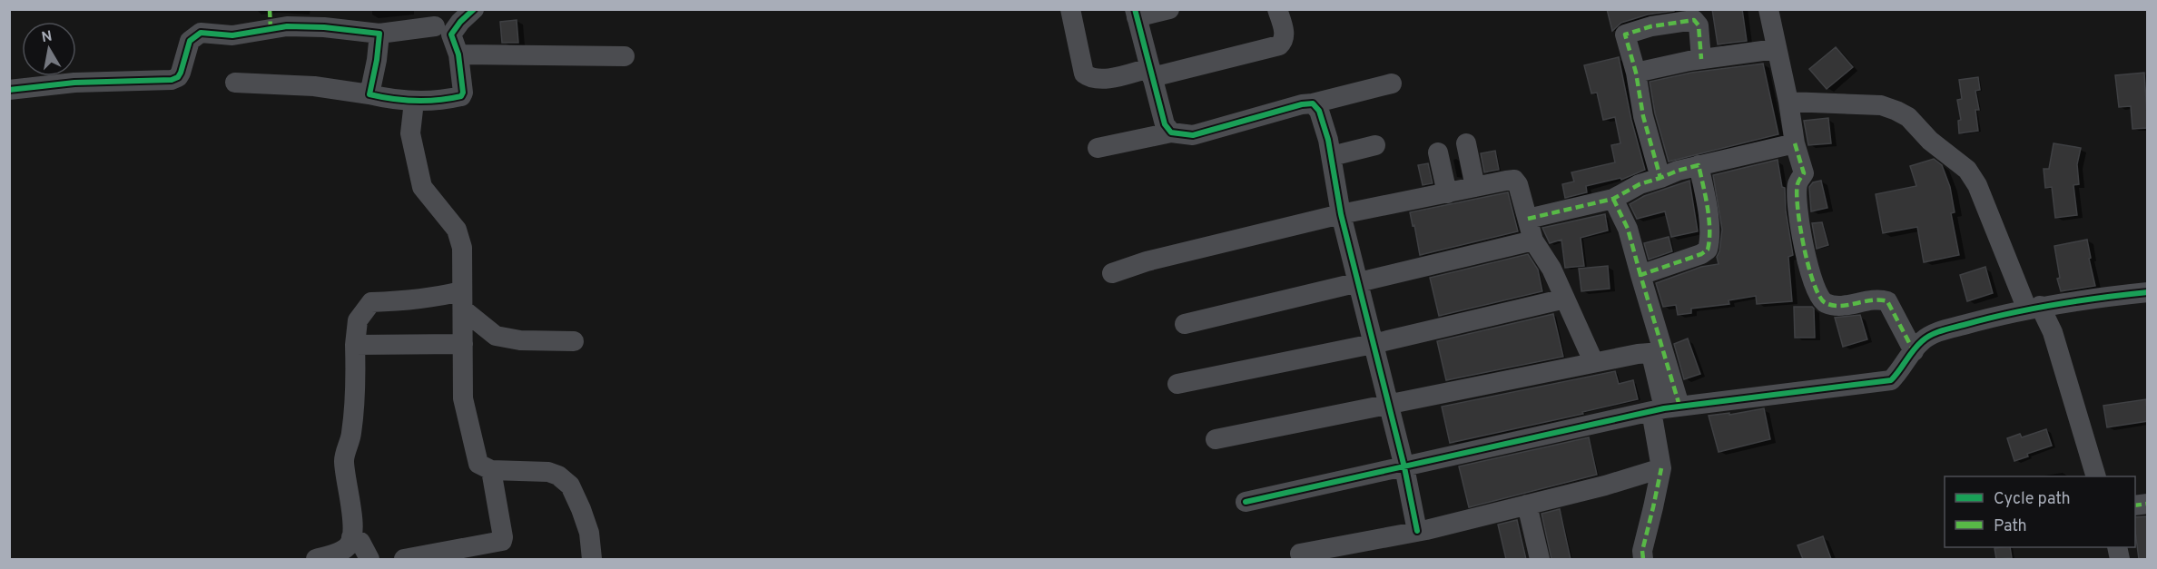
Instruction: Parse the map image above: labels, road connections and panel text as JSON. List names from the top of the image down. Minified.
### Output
{"legend":["Cycle path","Path"],"north":"top"}
